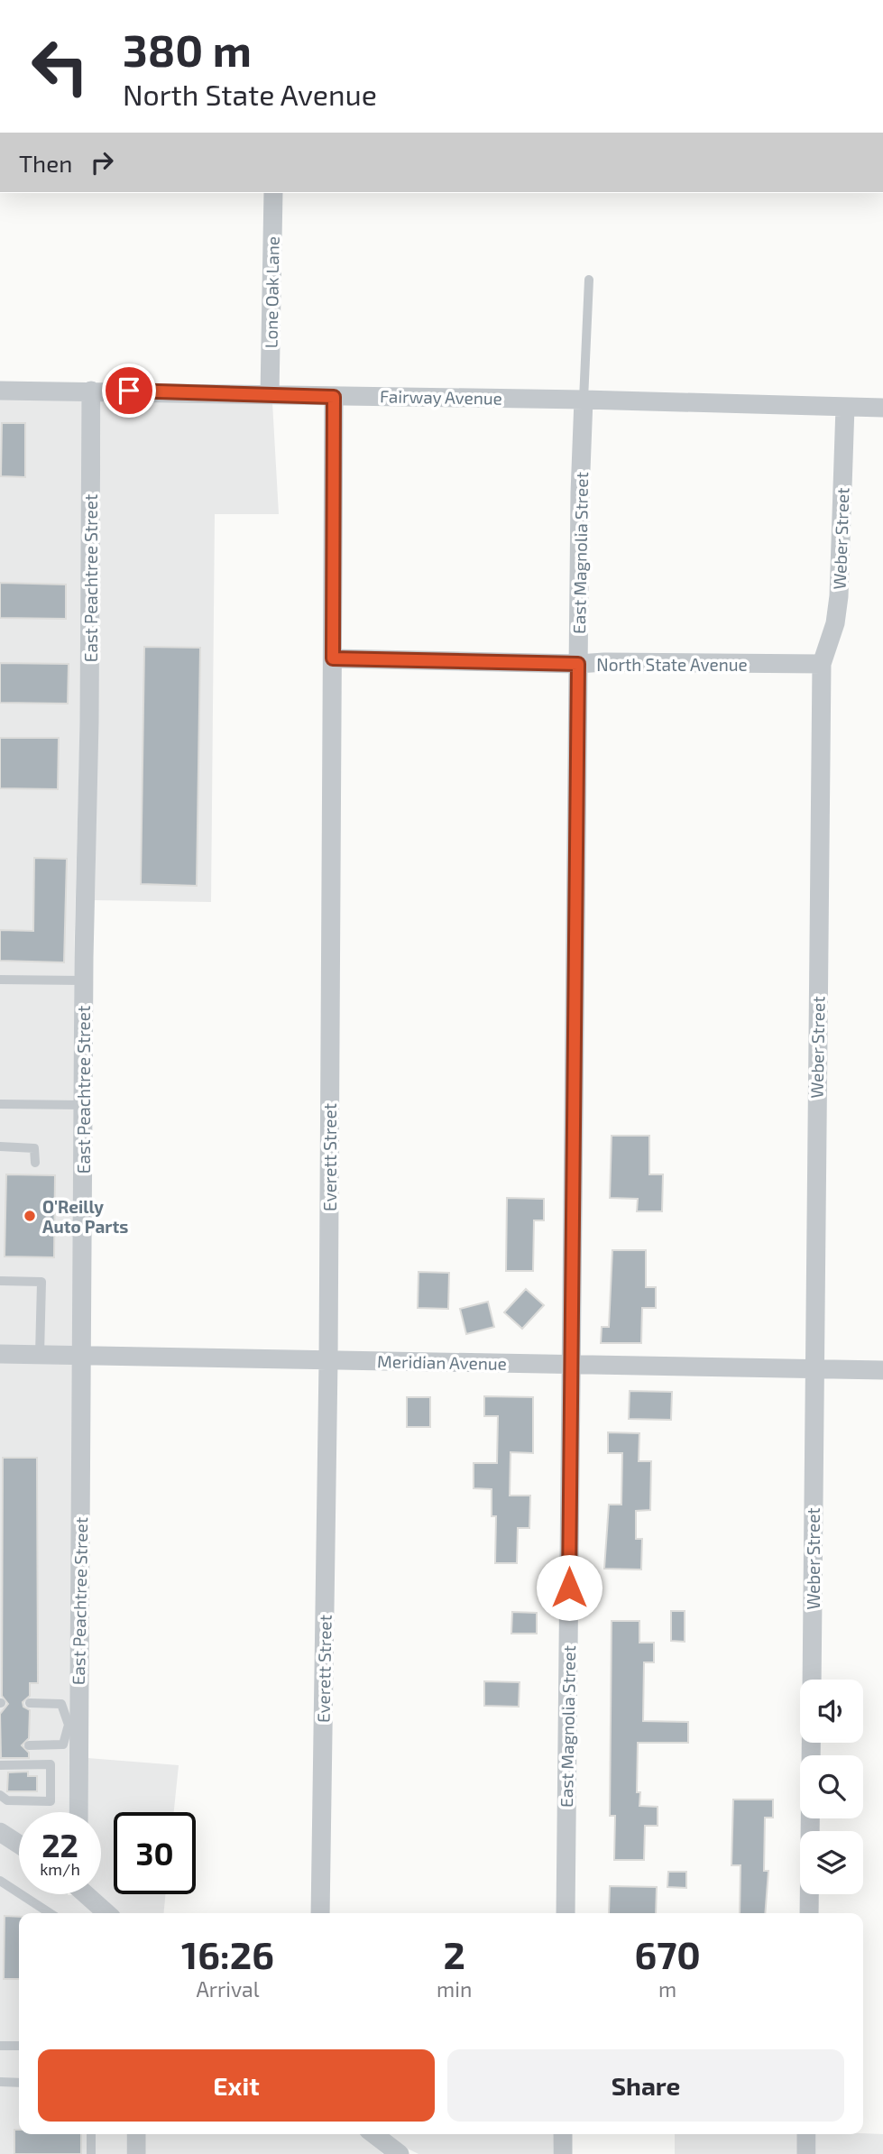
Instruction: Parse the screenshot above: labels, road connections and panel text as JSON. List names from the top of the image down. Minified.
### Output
{"streets":{"street":["Lone Oak Lane","Fairway Avenue","Weber Street","East Magnolia Street","East Peachtree Street","North State Avenue","Everett Street","Meridian Avenue"]},"crossings":[["Lone Oak Lane","Fairway Avenue"],["Fairway Avenue","Weber Street"],["Fairway Avenue","East Magnolia Street"],["Fairway Avenue","East Peachtree Street"],["Fairway Avenue","Everett Street"],["Weber Street","North State Avenue"],["Weber Street","Meridian Avenue"],["East Magnolia Street","North State Avenue"],["East Magnolia Street","Meridian Avenue"],["East Peachtree Street","Meridian Avenue"],["North State Avenue","Everett Street"],["Everett Street","Meridian Avenue"]],"places":["O'Reilly Auto Parts"],"page":{"turn":["380 m","North State Avenue"],"then":"Then","speed":"22 km/h","limit":"30","eta":["16:26","Arrival","2","min","670","m"],"buttons":["Exit","Share"]}}
